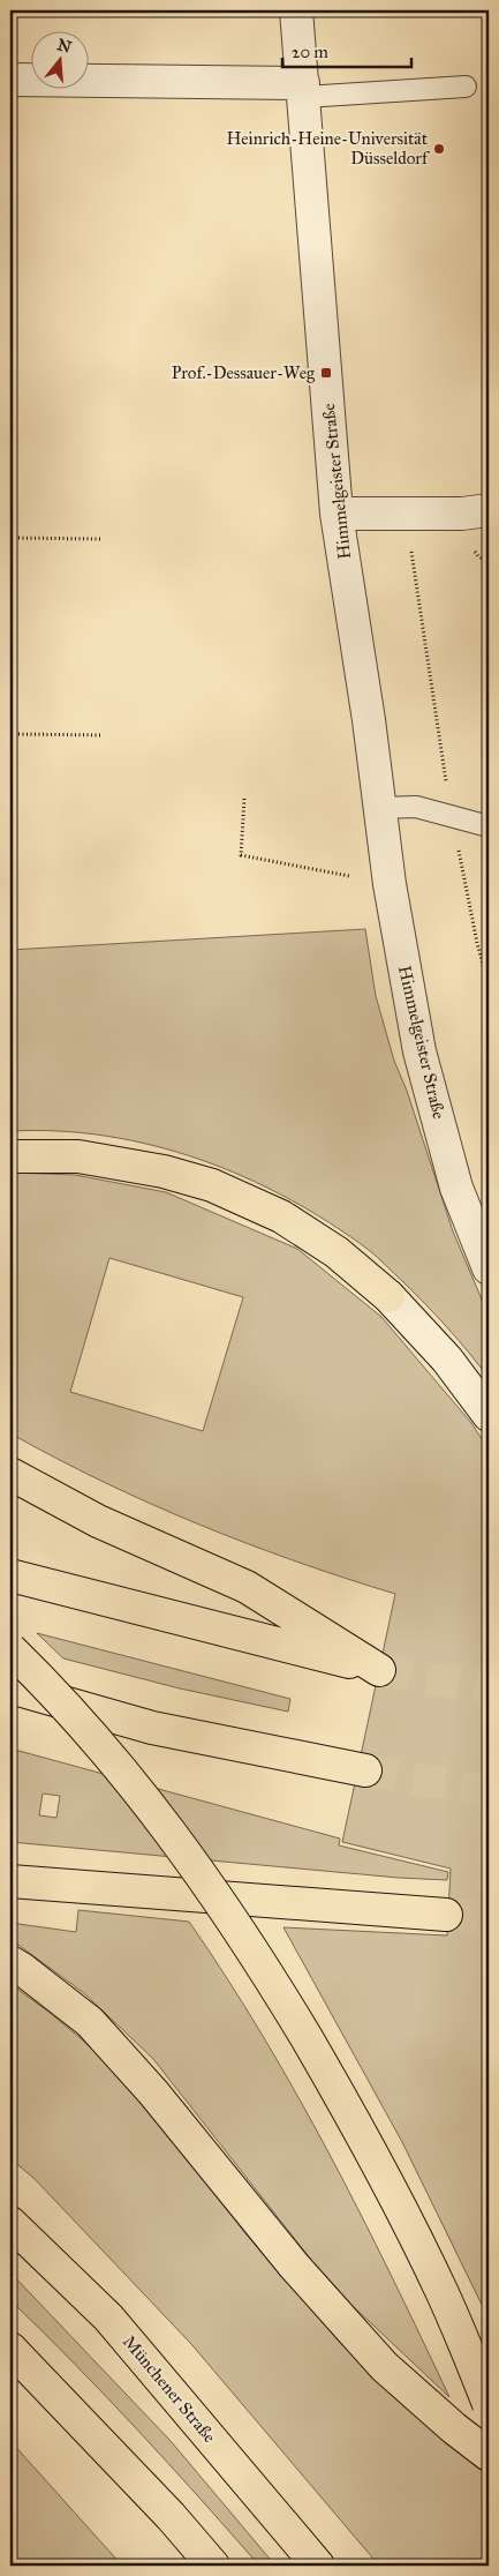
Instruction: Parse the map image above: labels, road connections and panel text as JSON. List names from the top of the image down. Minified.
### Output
{"streets":{"highway":["Münchener Straße"],"street":["Himmelgeister Straße"]},"places":{"other":["Heinrich-Heine-Universität Düsseldorf"],"transit":["Prof.-Dessauer-Weg"]},"scale_bar":"20 m","north":"top"}
